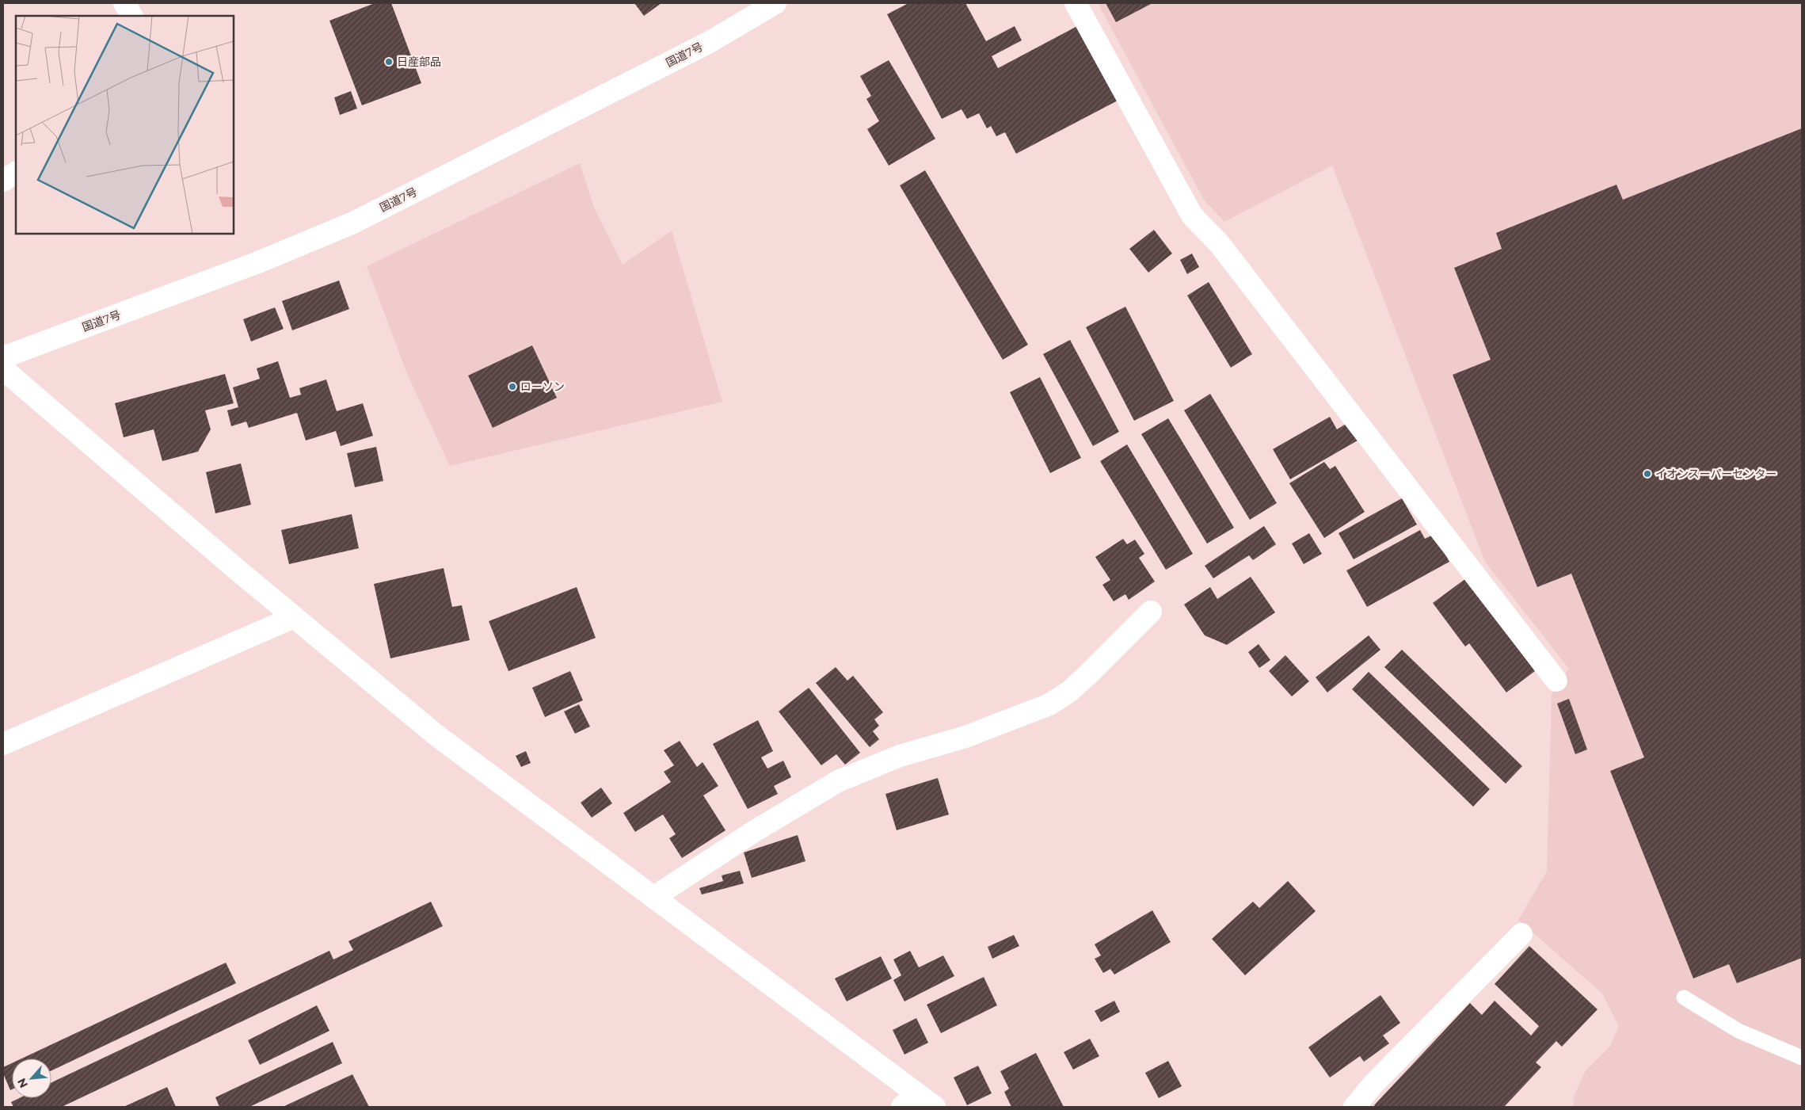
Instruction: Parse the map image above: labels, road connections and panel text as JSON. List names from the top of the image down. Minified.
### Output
{"streets":{"main road":["国道7号"]},"places":["日産部品","ローソン","イオンスーパーセンター"],"north":"bottom left"}
